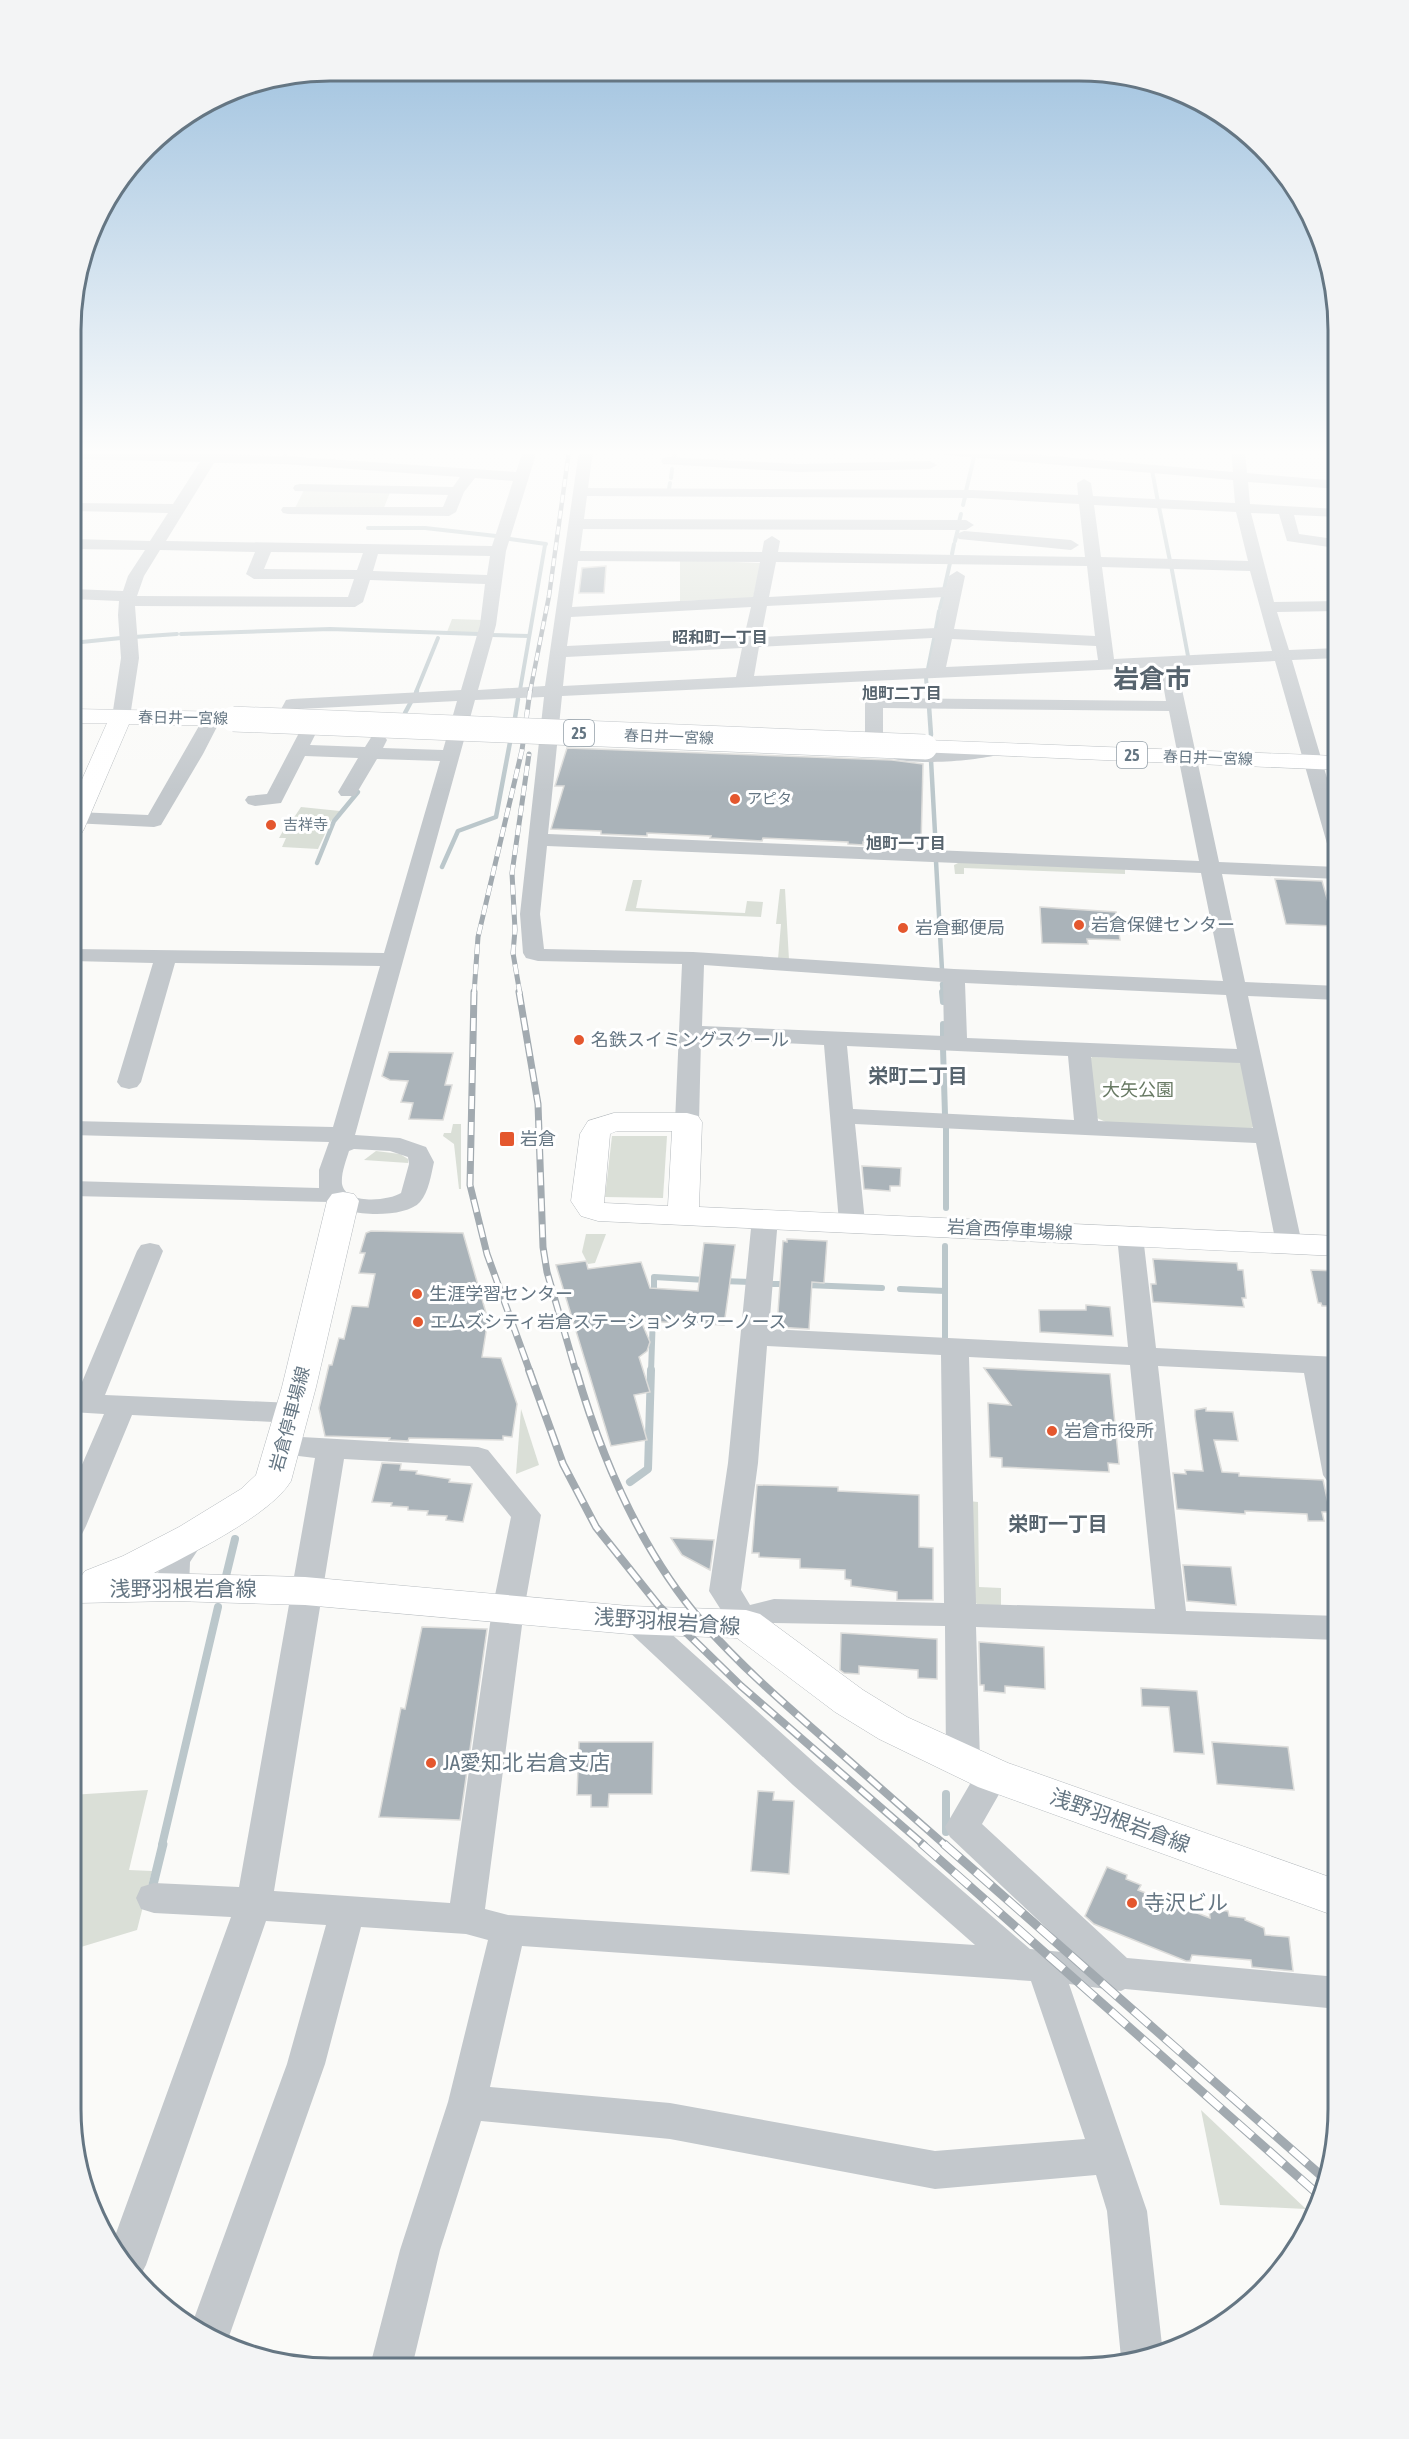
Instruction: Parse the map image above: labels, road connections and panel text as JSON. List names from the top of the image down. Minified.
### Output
{"streets":{"main road":["春日井一宮線","25","岩倉西停車場線","岩倉停車場線","浅野羽根岩倉線"]},"districts":["昭和町一丁目","岩倉市","旭町二丁目","旭町一丁目","栄町二丁目","栄町一丁目"],"parks":["大矢公園"],"places":{"other":["アピタ","吉祥寺","岩倉保健センター","岩倉郵便局","名鉄スイミングスクール","生涯学習センター","エムズシティ岩倉ステーションタワーノース","岩倉市役所","JA愛知北 岩倉支店","寺沢ビル"],"transit":["岩倉"]}}
